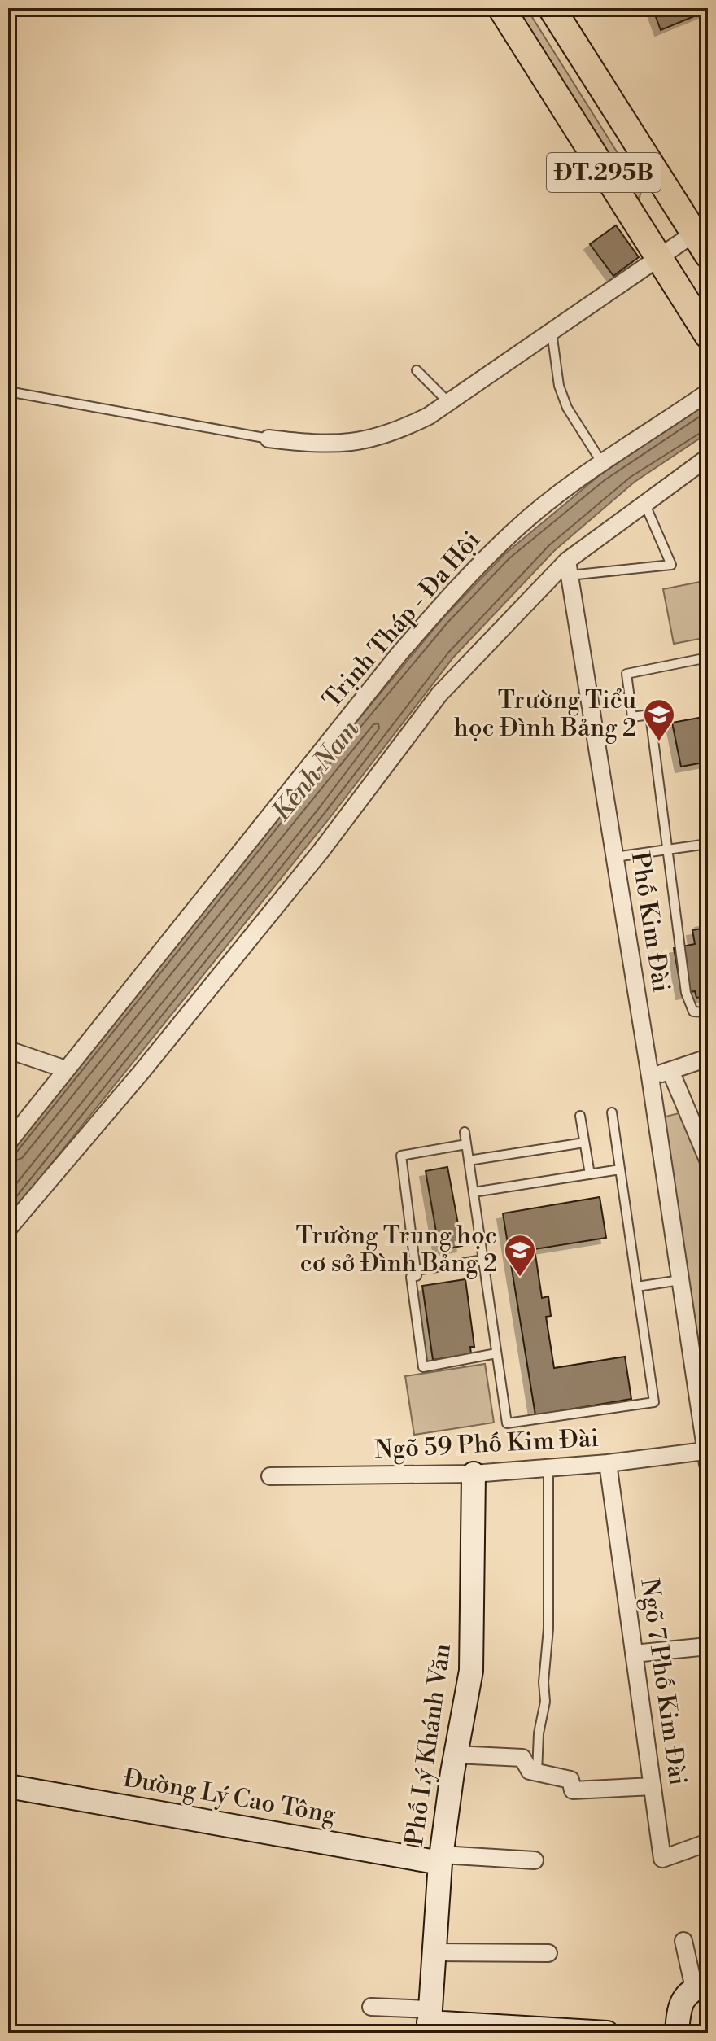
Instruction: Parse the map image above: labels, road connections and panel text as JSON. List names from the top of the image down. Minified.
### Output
{"streets":{"main road":["ĐT.295B"],"street":["Trịnh Tháp - Đa Hội","Phố Kim Đài","Ngõ 59 Phố Kim Đài","Ngõ 7 Phố Kim Đài","Phố Lý Khánh Văn","Đường Lý Cao Tông"]},"crossings":[["Phố Kim Đài","Ngõ 59 Phố Kim Đài"],["Ngõ 59 Phố Kim Đài","Ngõ 7 Phố Kim Đài"],["Ngõ 59 Phố Kim Đài","Phố Lý Khánh Văn"],["Phố Lý Khánh Văn","Đường Lý Cao Tông"]],"water":["Kênh Nam"],"places":{"school or university":["Trường Tiểu học Đình Bảng 2","Trường Trung học cơ sở Đình Bảng 2"]}}
